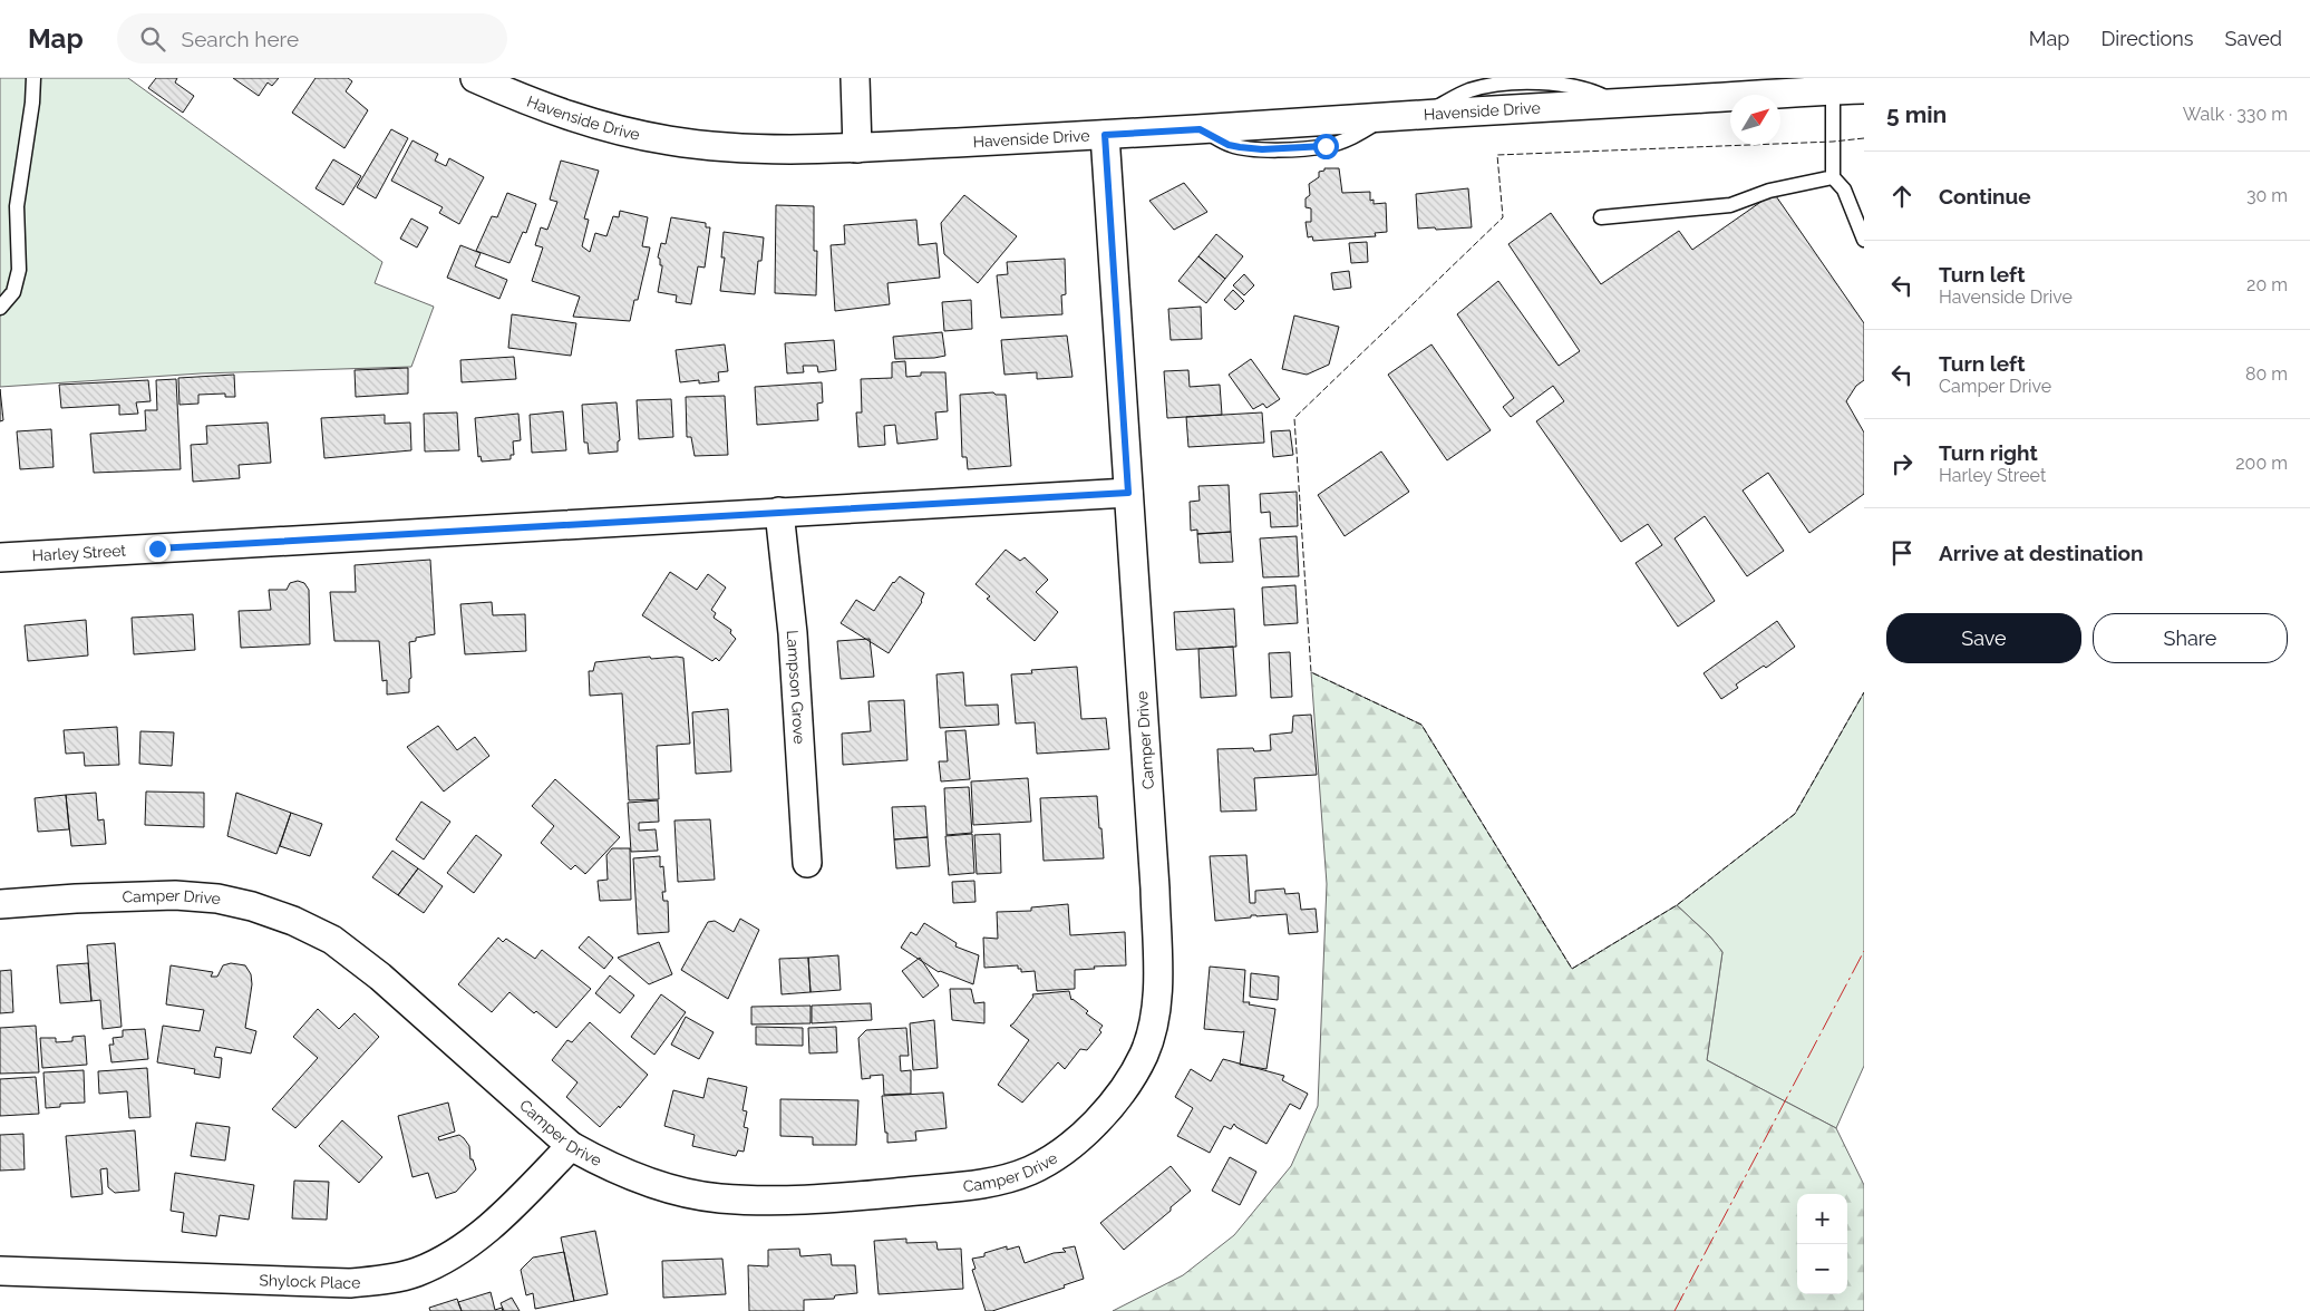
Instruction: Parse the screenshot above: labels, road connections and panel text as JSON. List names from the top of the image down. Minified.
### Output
{"streets":{"street":["Havenside Drive","Harley Street","Lampson Grove","Camper Drive","Shylock Place"]},"crossings":[["Havenside Drive","Camper Drive"],["Harley Street","Lampson Grove"],["Harley Street","Camper Drive"],["Camper Drive","Shylock Place"]],"north":"top right","page":{"header":"Map","search":"Search here","nav":["Map","Directions","Saved"],"heading":["5 min","Walk · 330 m"],"list":[["Continue","30 m"],["Turn left","Havenside Drive","20 m"],["Turn left","Camper Drive","80 m"],["Turn right","Harley Street","200 m"],"Arrive at destination"],"buttons":["Save","Share"],"map_buttons":["+","−"]}}
